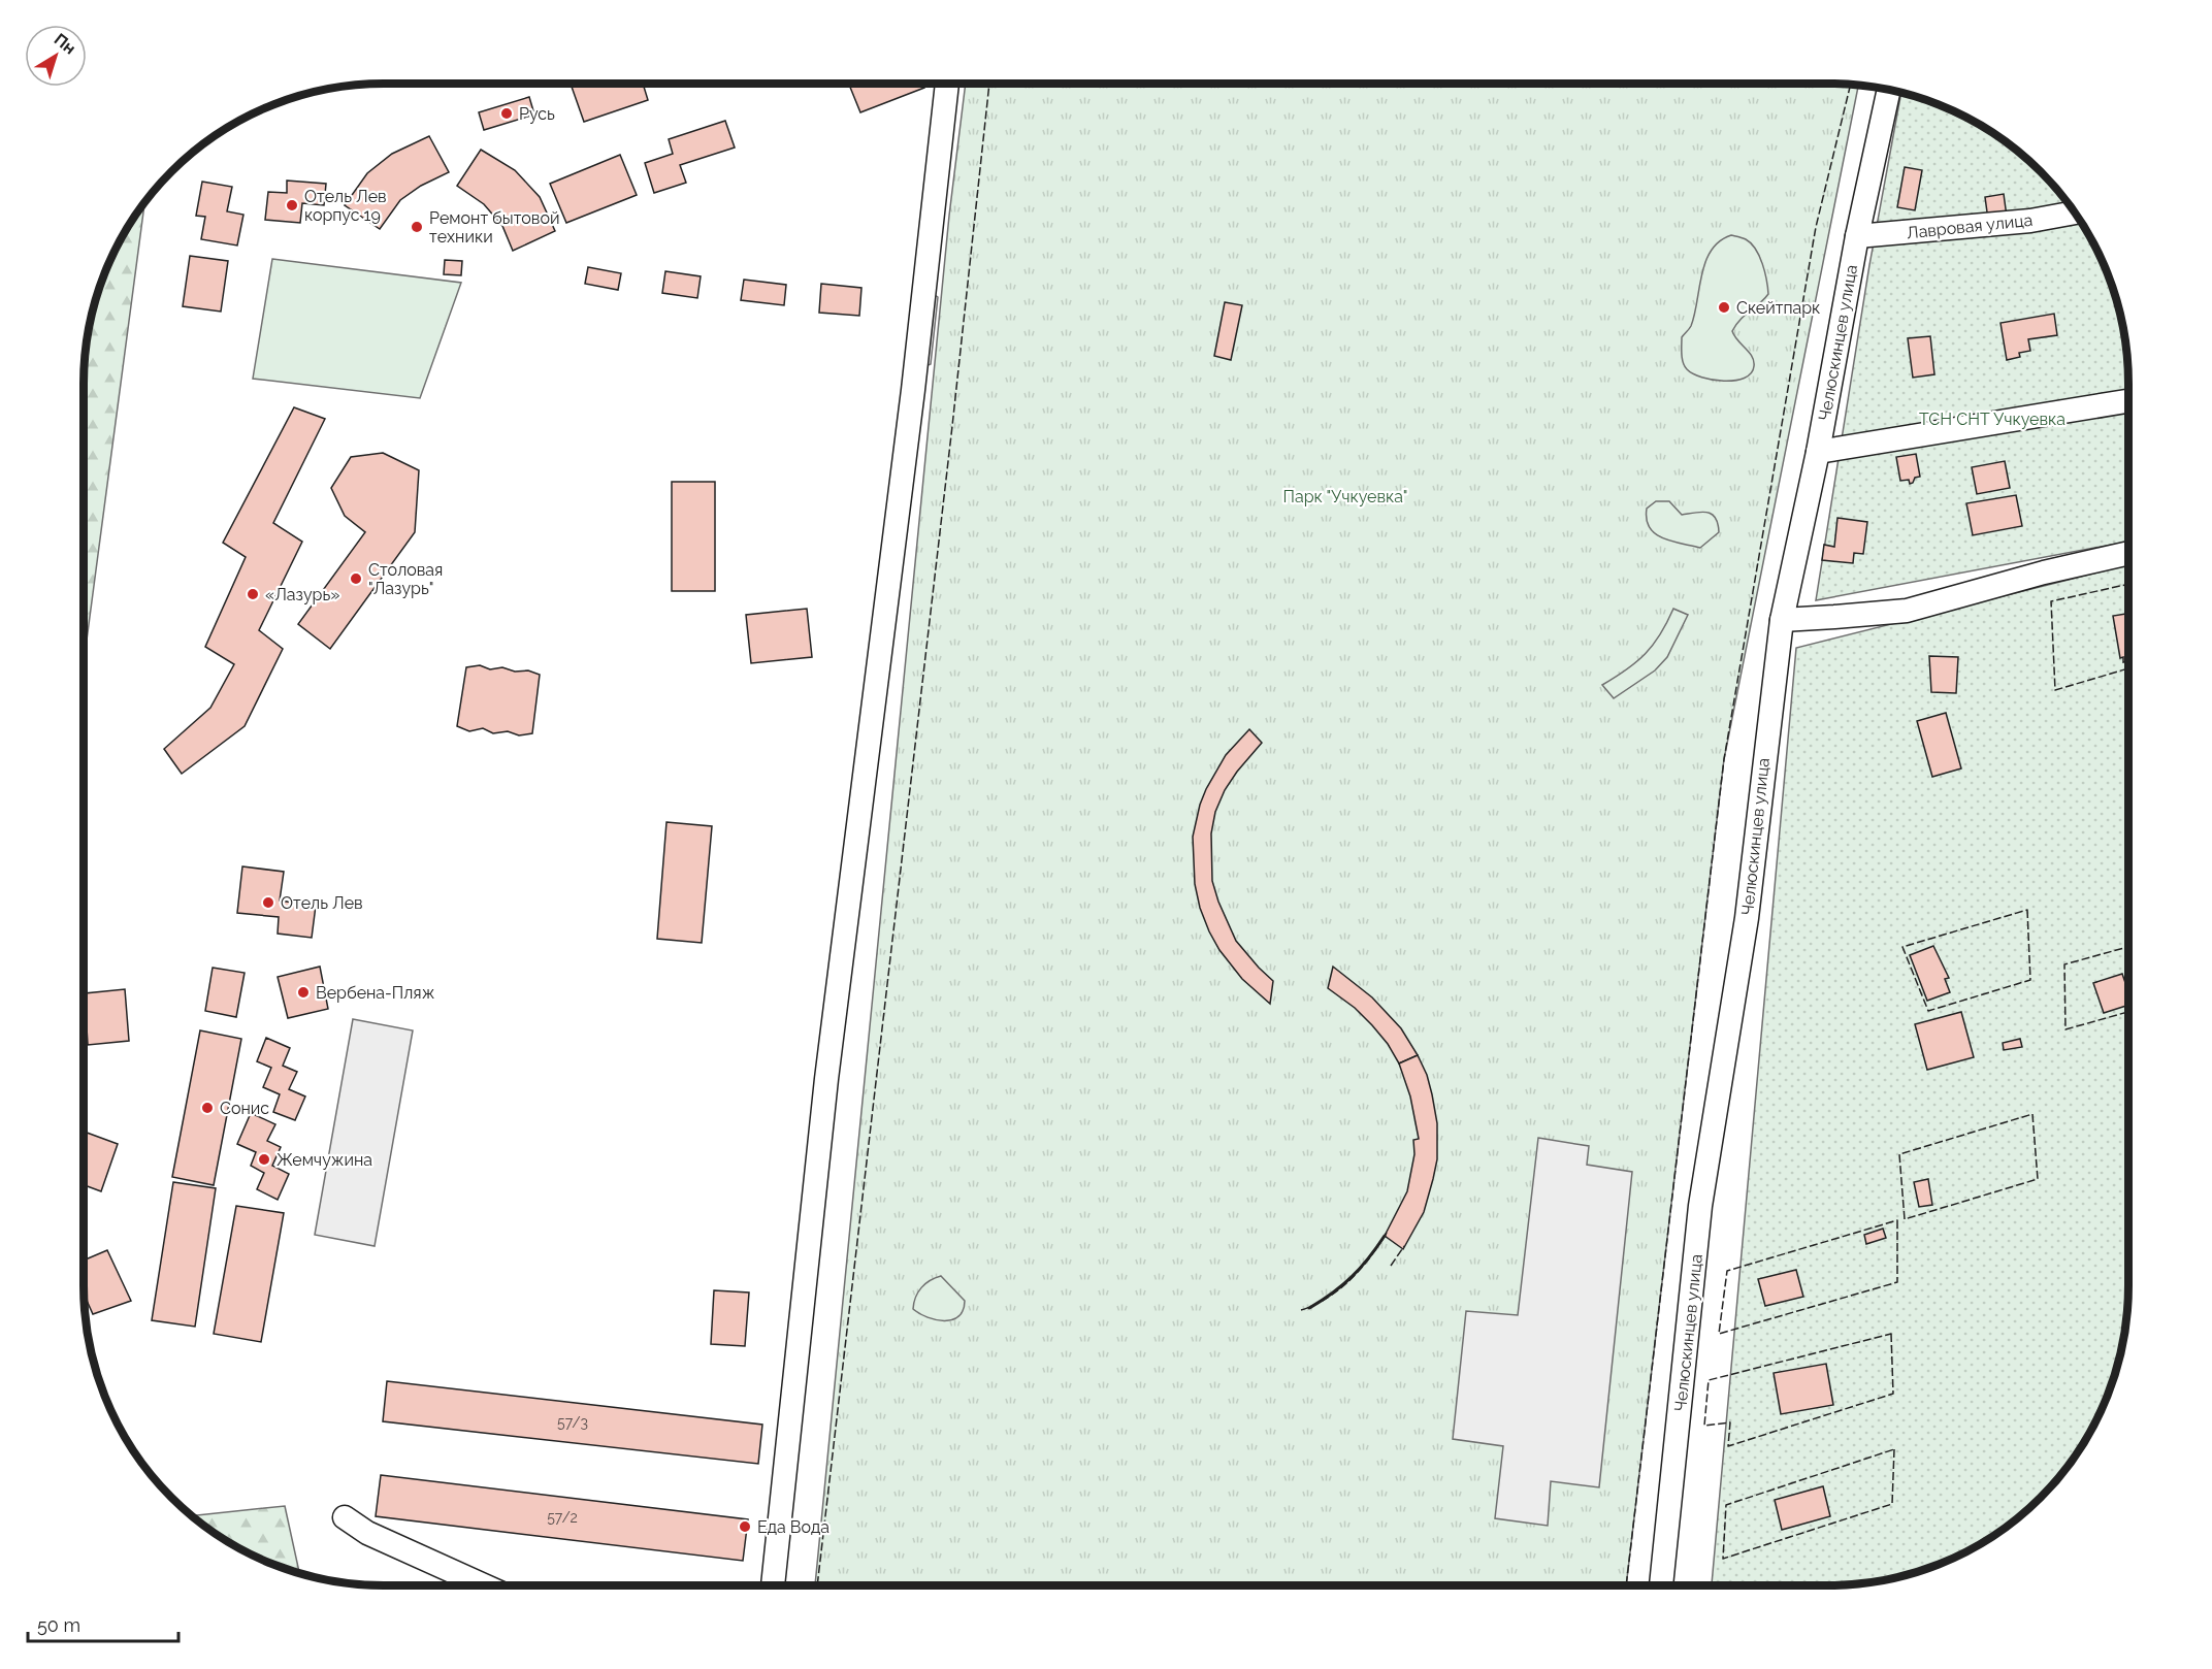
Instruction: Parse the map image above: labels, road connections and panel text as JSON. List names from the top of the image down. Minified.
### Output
{"streets":{"street":["Лавровая улица","Челюскинцев улица"]},"crossings":[["Лавровая улица","Челюскинцев улица"]],"parks":["ТСН СНТ Учкуевка","Парк \"Учкуевка\""],"places":["Русь","Отель Лев корпус 19","Ремонт бытовой техники","Скейтпарк","Столовая \"Лазурь\"","«Лазурь»","Отель Лев","Вербена-Пляж","Сонис","Жемчужина","Еда Вода"],"house_numbers":["57/3","57/2"],"scale_bar":"50 m","north":"top right"}
